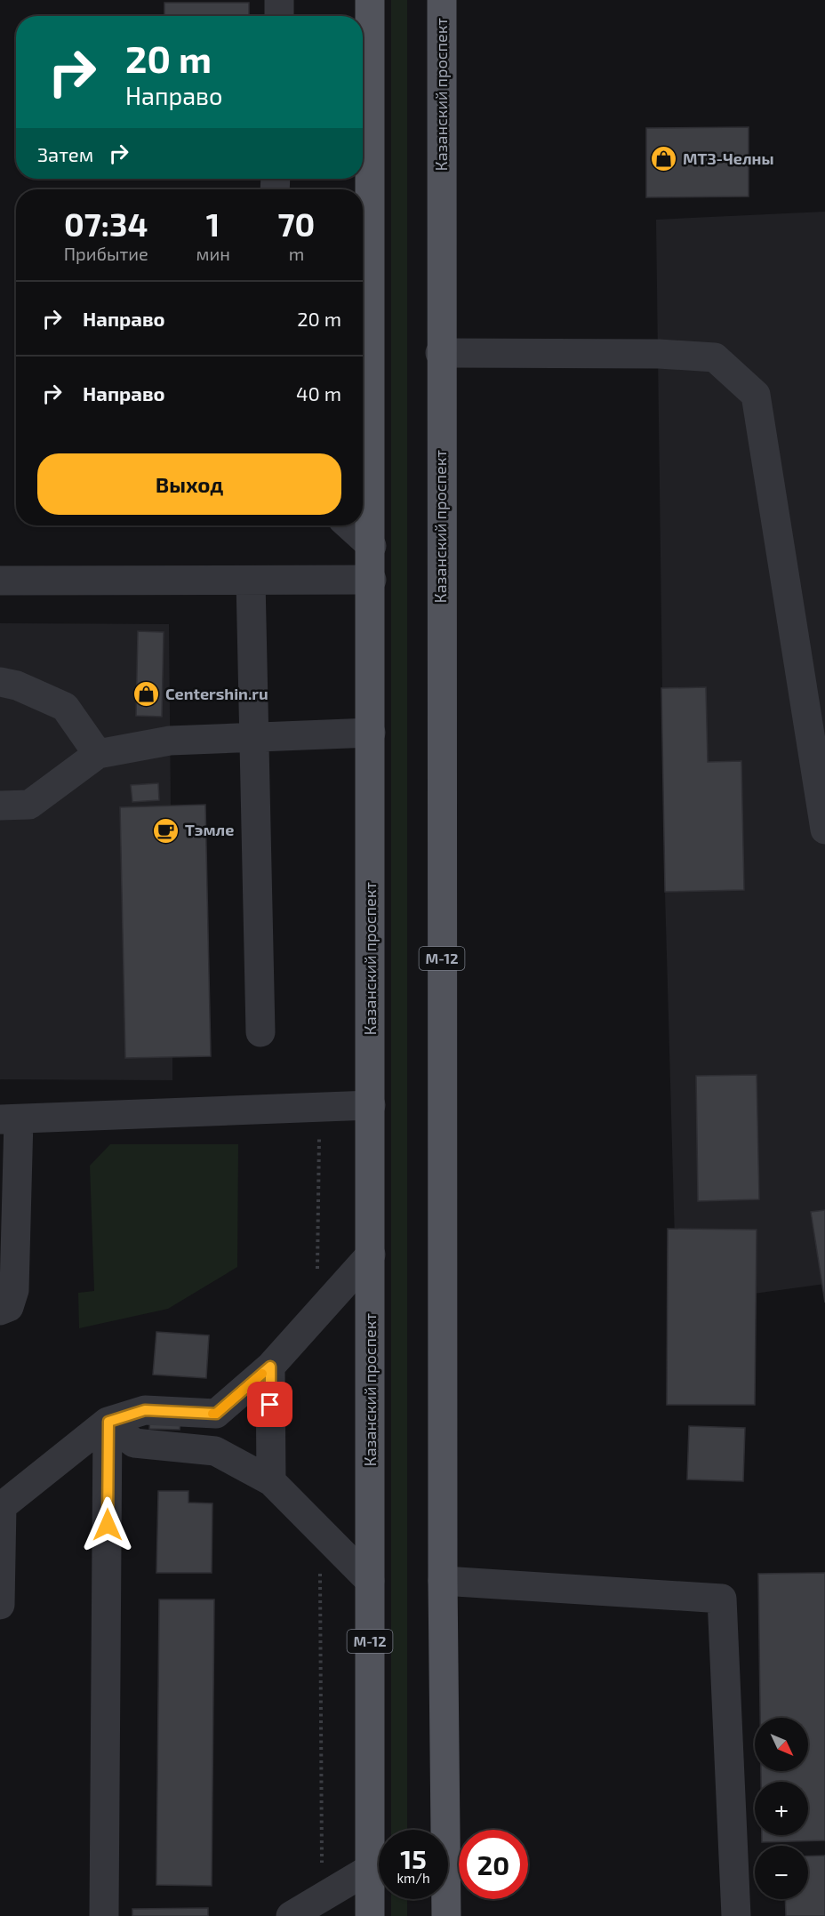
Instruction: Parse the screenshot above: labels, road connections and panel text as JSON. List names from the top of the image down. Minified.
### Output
{"streets":{"main road":["Казанский проспект","М-12"]},"places":{"shop":["МТЗ-Челны","Centershin.ru"],"cafe":["Тэмле"]},"north":"bottom right","page":{"turn":["20 m","Направо"],"then":"Затем","eta":["07:34","Прибытие","1","мин","70","m"],"list":[{"name":"Направо","value":"20 m"},{"name":"Направо","value":"40 m"}],"buttons":"Выход","map_buttons":["+","−"],"speed":"15 km/h","limit":"20"}}
